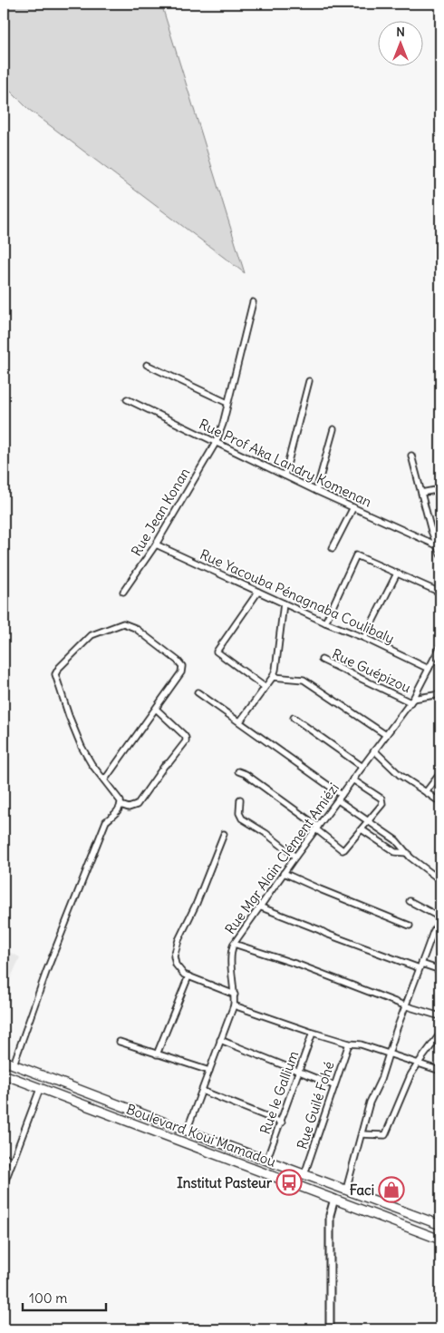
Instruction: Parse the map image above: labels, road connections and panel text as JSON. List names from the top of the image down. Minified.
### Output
{"streets":{"main road":["Boulevard Koui Mamadou"],"street":["Rue Prof Aka Landry Komenan","Rue Jean Konan","Rue Yacouba Pénagnaba Coulibaly","Rue Guépizou","Rue Mgr Alain Clément Amiézi","Rue le Gallium","Rue Guilé Fohé"]},"crossings":[["Rue Prof Aka Landry Komenan","Rue Jean Konan"],["Rue Jean Konan","Rue Yacouba Pénagnaba Coulibaly"],["Rue Yacouba Pénagnaba Coulibaly","Rue Mgr Alain Clément Amiézi"],["Rue Guépizou","Rue Mgr Alain Clément Amiézi"],["Rue Mgr Alain Clément Amiézi","Boulevard Koui Mamadou"],["Rue le Gallium","Boulevard Koui Mamadou"],["Rue Guilé Fohé","Boulevard Koui Mamadou"]],"places":{"bus stop":["Institut Pasteur"],"shop":["Faci"]},"scale_bar":"100 m","north":"top"}
